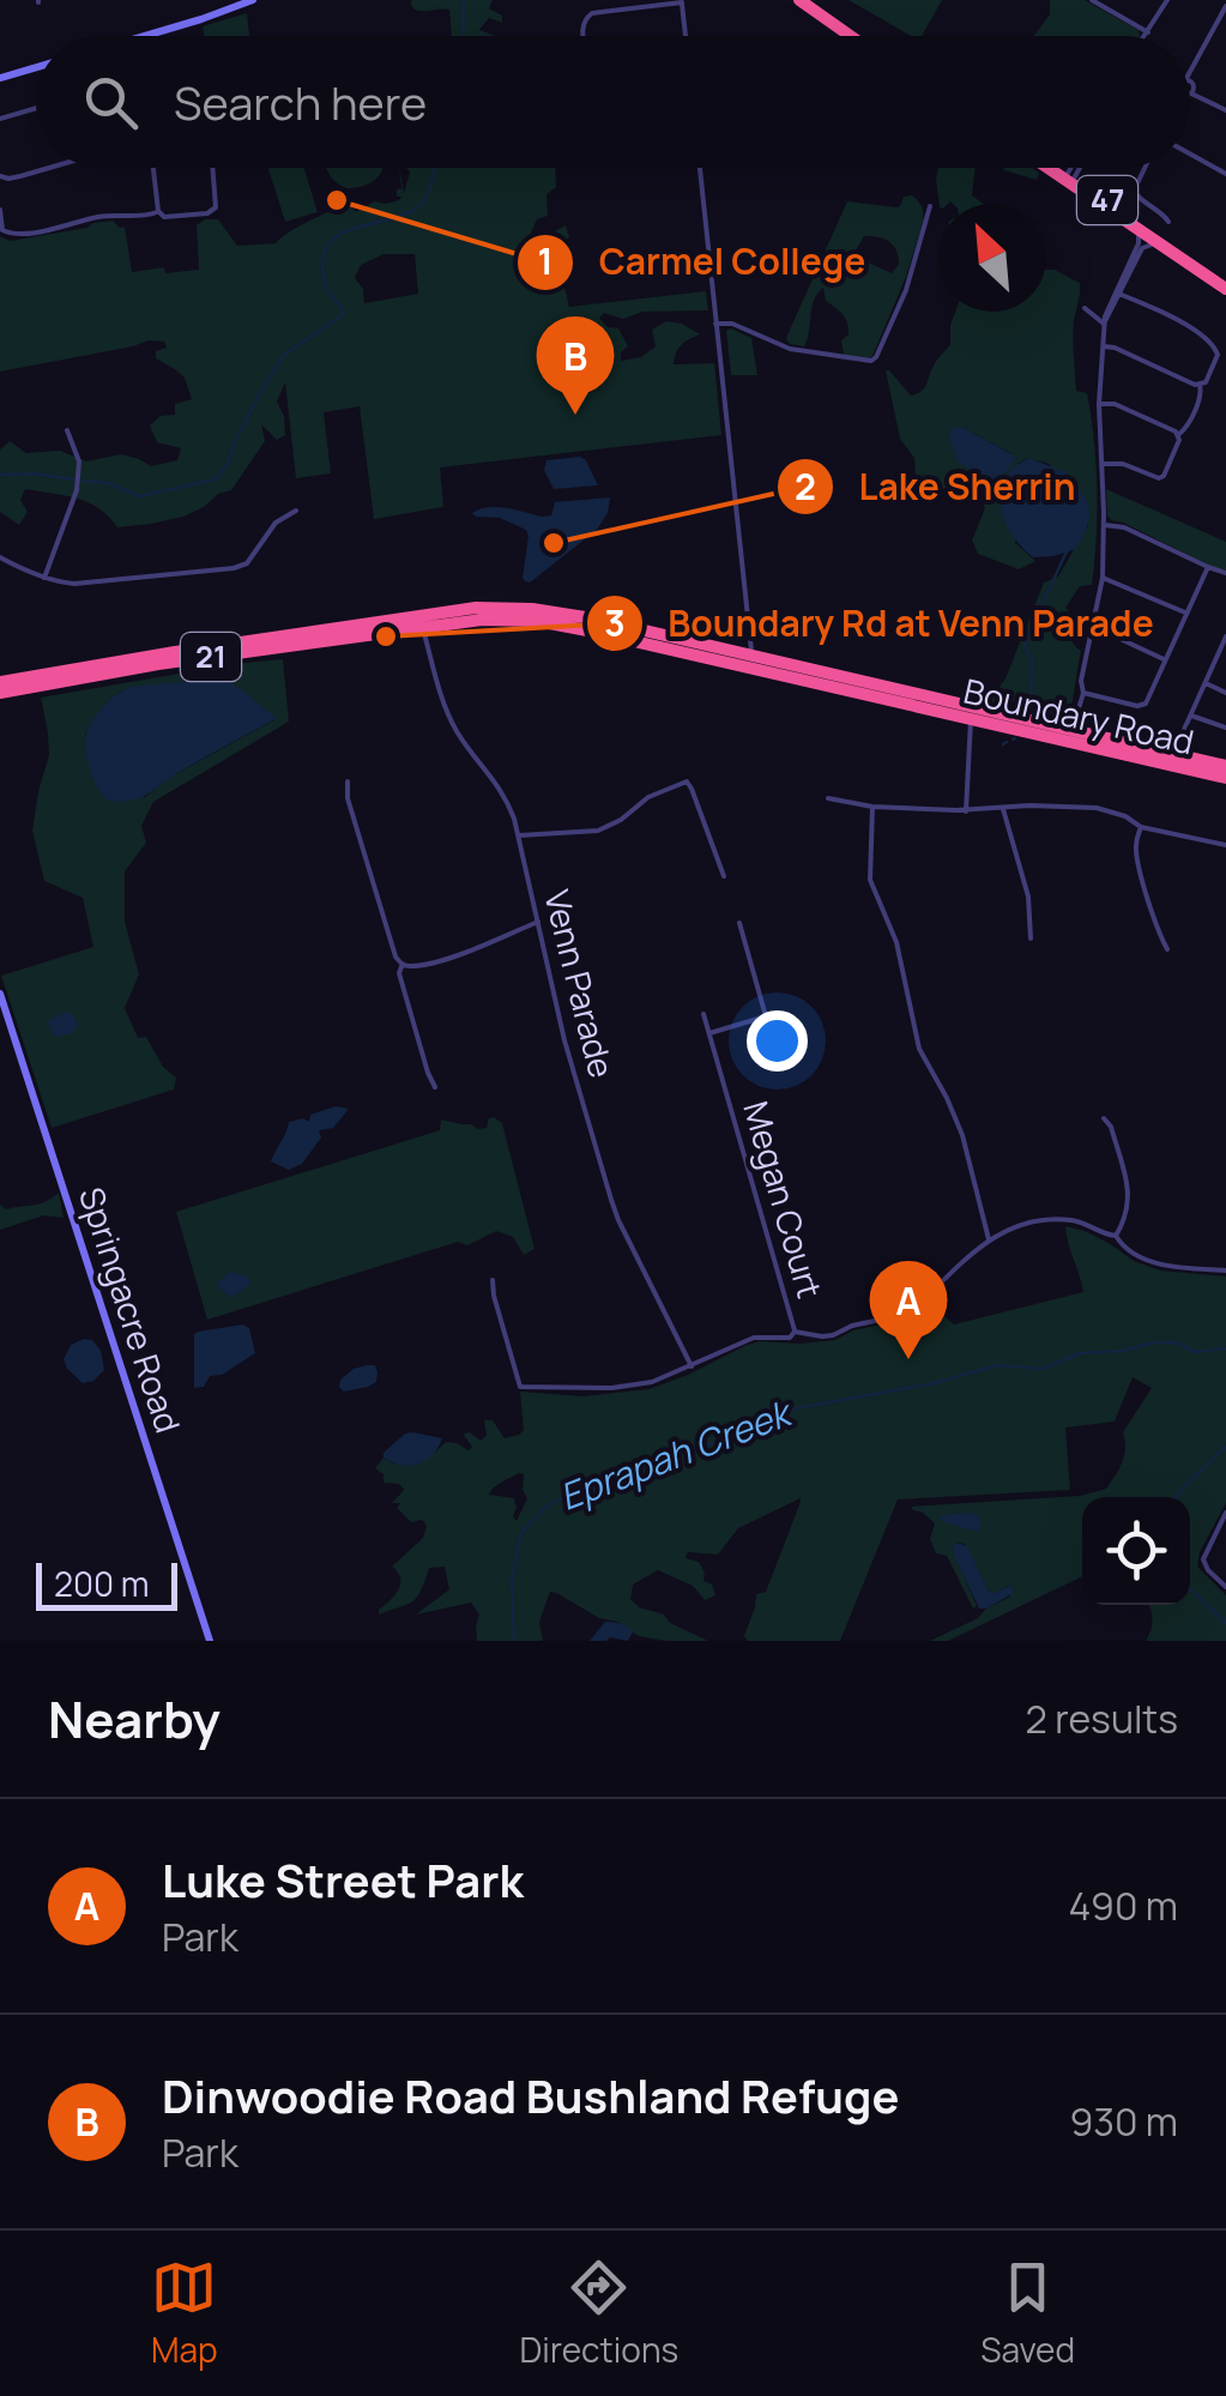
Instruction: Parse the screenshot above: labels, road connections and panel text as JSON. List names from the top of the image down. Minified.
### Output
{"streets":{"highway":["47","21","Boundary Road"],"street":["Venn Parade","Megan Court","Springacre Road"]},"crossings":[["Boundary Road","Venn Parade"]],"water":["Eprapah Creek"],"places":["Carmel College","Lake Sherrin","Boundary Rd at Venn Parade"],"scale_bar":"200 m","north":"top left","page":{"search":"Search here","pins":["B","A"],"scale":"200 m","heading":["Nearby","2 results"],"list":[{"mark":"A","name":"Luke Street Park","note":"Park","value":"490 m"},{"mark":"B","name":"Dinwoodie Road Bushland Refuge","note":"Park","value":"930 m"}],"nav":["Map","Directions","Saved"]}}
